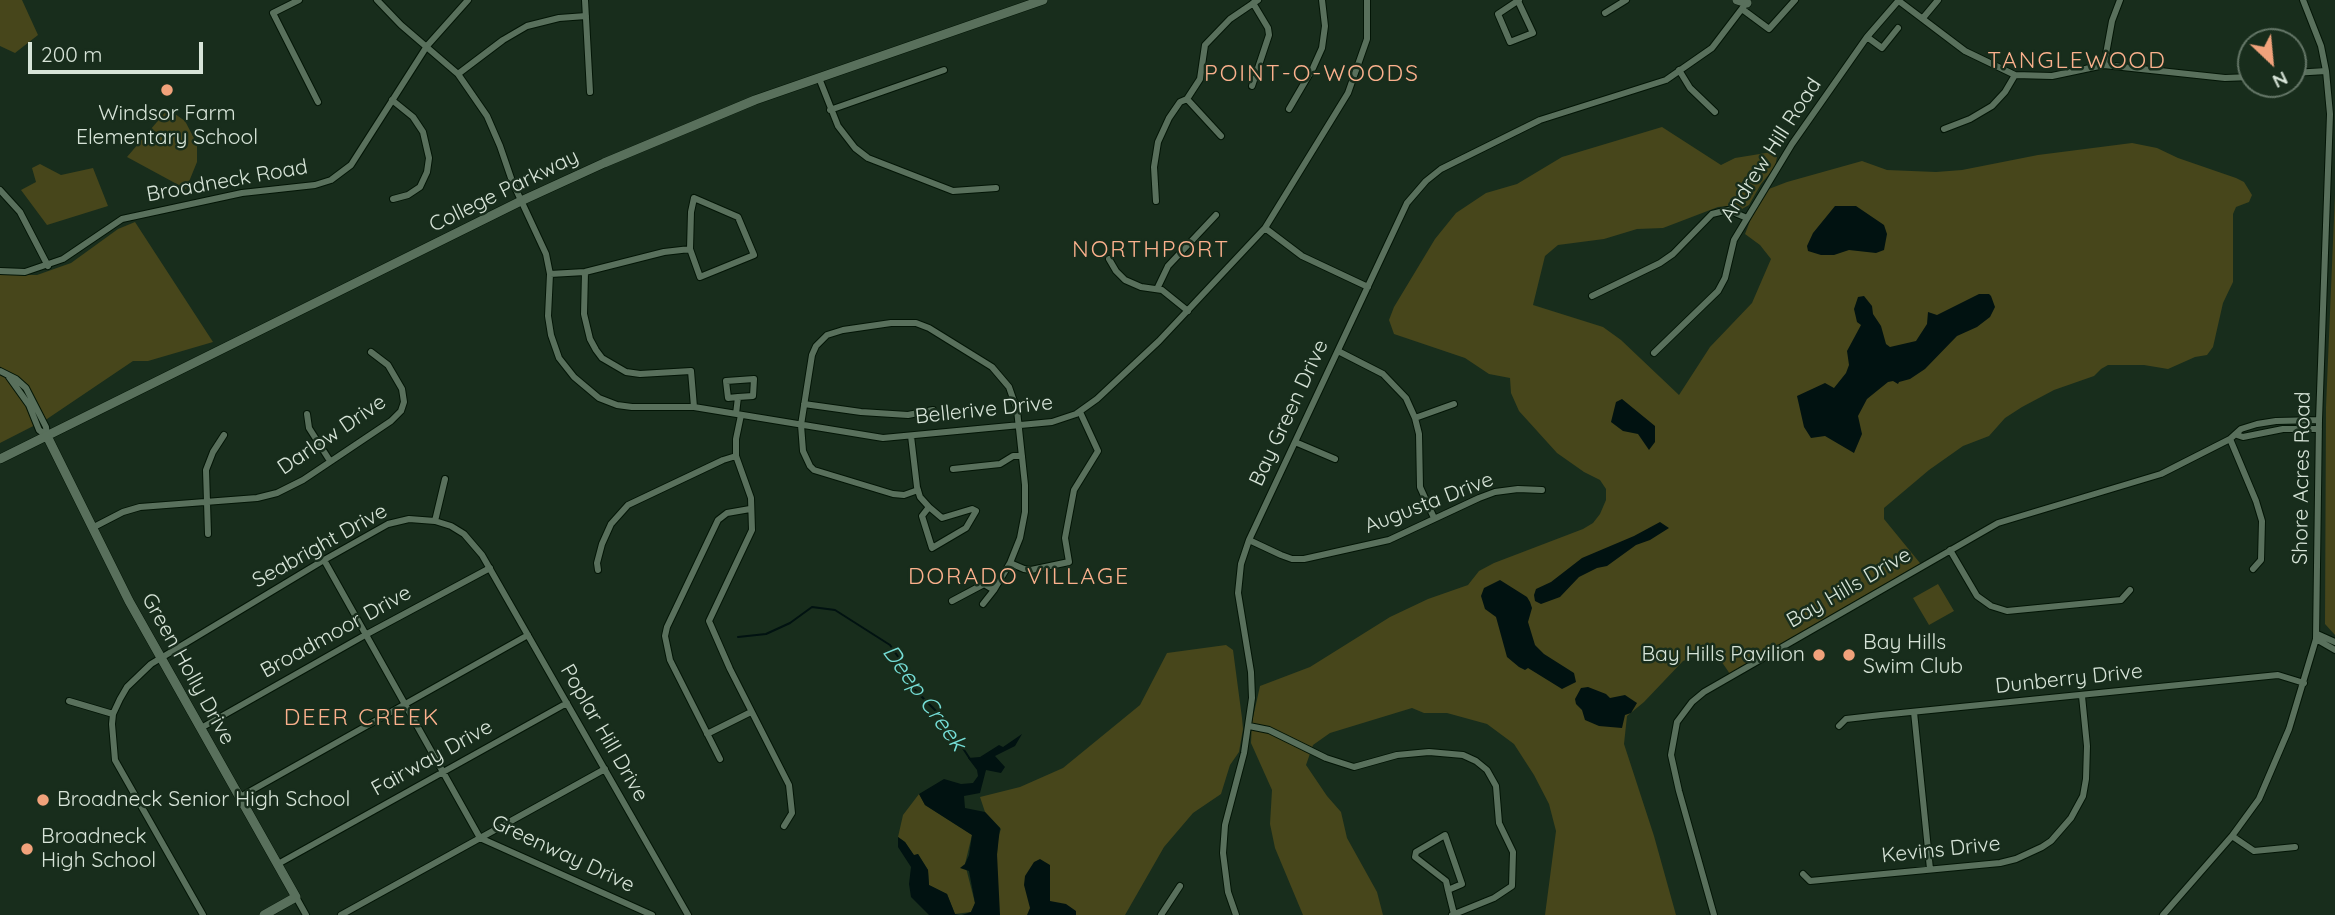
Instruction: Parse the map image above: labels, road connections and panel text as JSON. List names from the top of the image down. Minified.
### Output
{"streets":{"main road":["College Parkway","Green Holly Drive"],"street":["Andrew Hill Road","Broadneck Road","Bellerive Drive","Bay Green Drive","Darlow Drive","Shore Acres Road","Augusta Drive","Seabright Drive","Bay Hills Drive","Broadmoor Drive","Dunberry Drive","Poplar Hill Drive","Fairway Drive","Kevins Drive","Greenway Drive"]},"crossings":[["Broadneck Road","Bellerive Drive"],["College Parkway","Bellerive Drive"],["College Parkway","Green Holly Drive"],["Bay Green Drive","Augusta Drive"],["Darlow Drive","Green Holly Drive"],["Shore Acres Road","Bay Hills Drive"],["Shore Acres Road","Dunberry Drive"],["Seabright Drive","Broadmoor Drive"],["Seabright Drive","Green Holly Drive"],["Seabright Drive","Poplar Hill Drive"],["Seabright Drive","Greenway Drive"],["Broadmoor Drive","Green Holly Drive"],["Broadmoor Drive","Poplar Hill Drive"],["Broadmoor Drive","Greenway Drive"],["Green Holly Drive","Fairway Drive"],["Dunberry Drive","Kevins Drive"],["Poplar Hill Drive","Fairway Drive"],["Fairway Drive","Greenway Drive"]],"districts":["TANGLEWOOD","POINT-O-WOODS","NORTHPORT","DORADO VILLAGE","DEER CREEK"],"water":["Deep Creek"],"places":["Windsor Farm Elementary School","Bay Hills Pavilion","Bay Hills Swim Club","Broadneck Senior High School","Broadneck High School"],"scale_bar":"200 m","north":"bottom right"}
